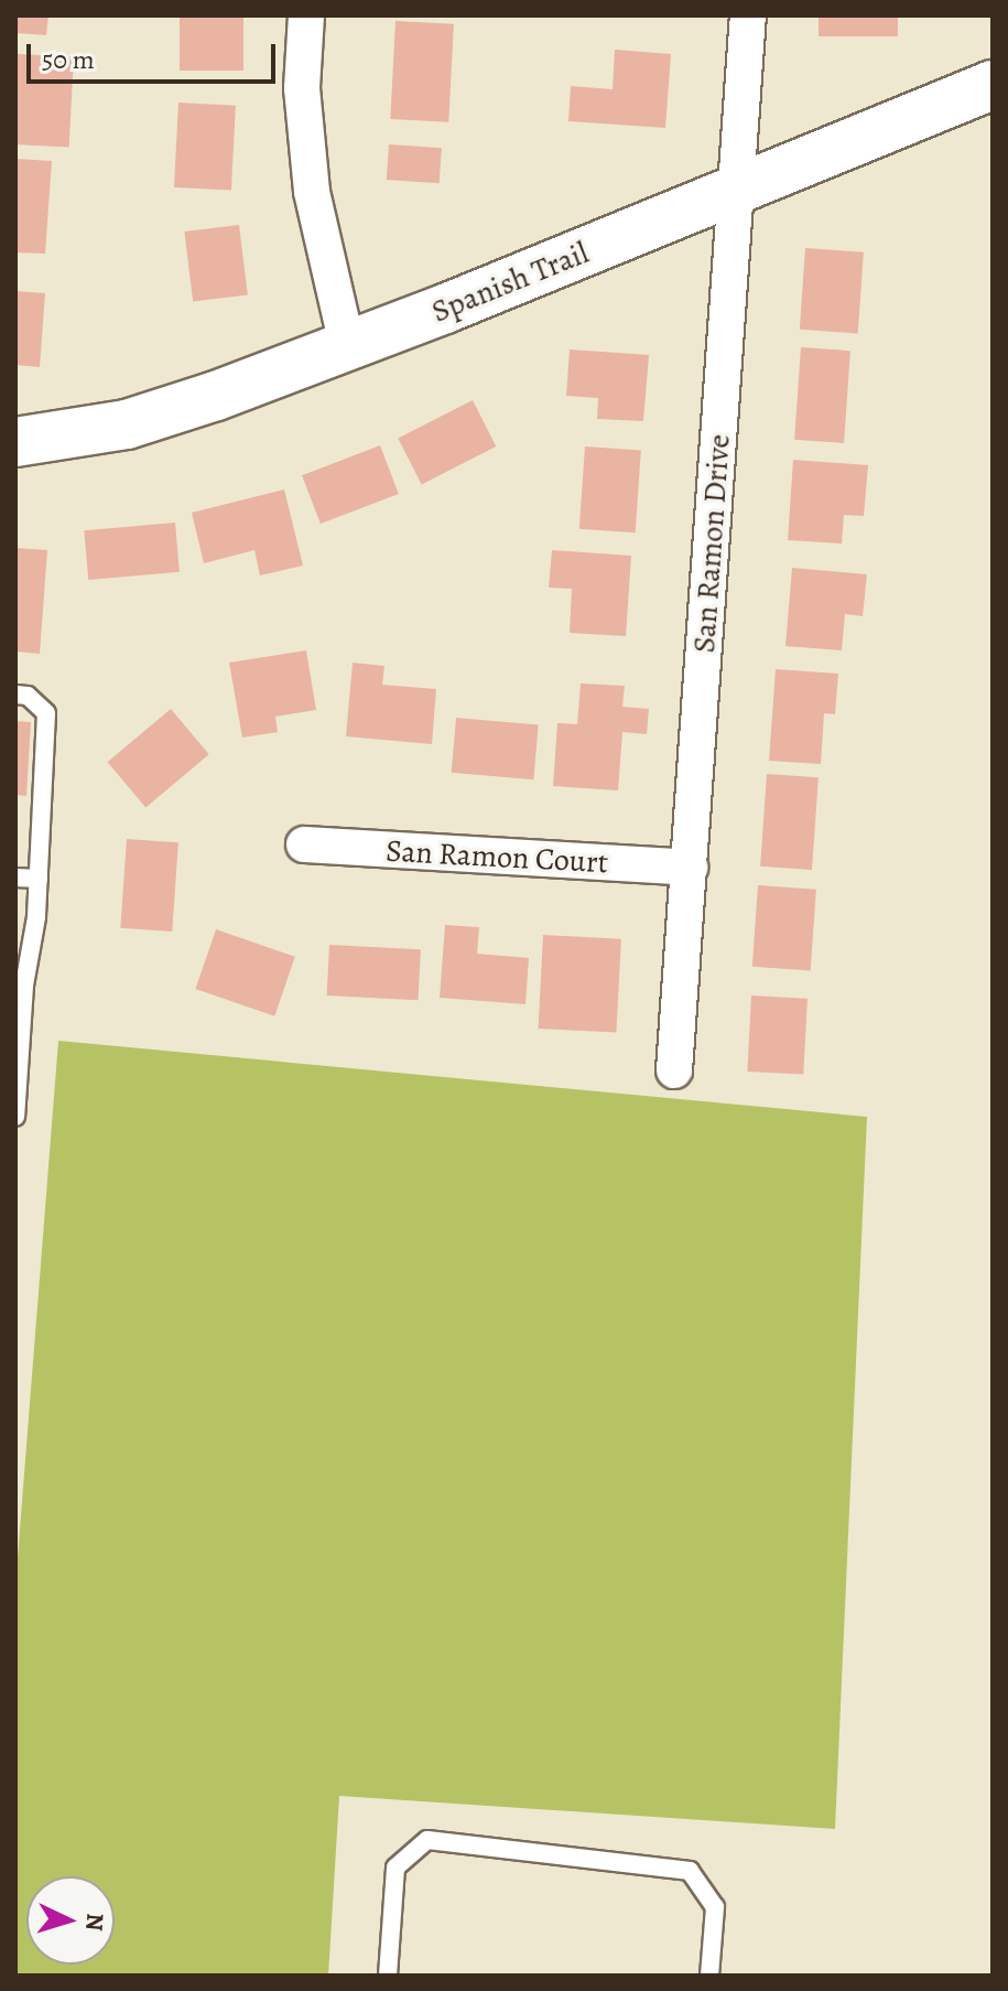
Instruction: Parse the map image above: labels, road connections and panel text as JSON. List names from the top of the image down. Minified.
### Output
{"streets":{"street":["Spanish Trail","San Ramon Drive","San Ramon Court"]},"crossings":[["Spanish Trail","San Ramon Drive"],["San Ramon Drive","San Ramon Court"]],"scale_bar":"50 m","north":"right"}
